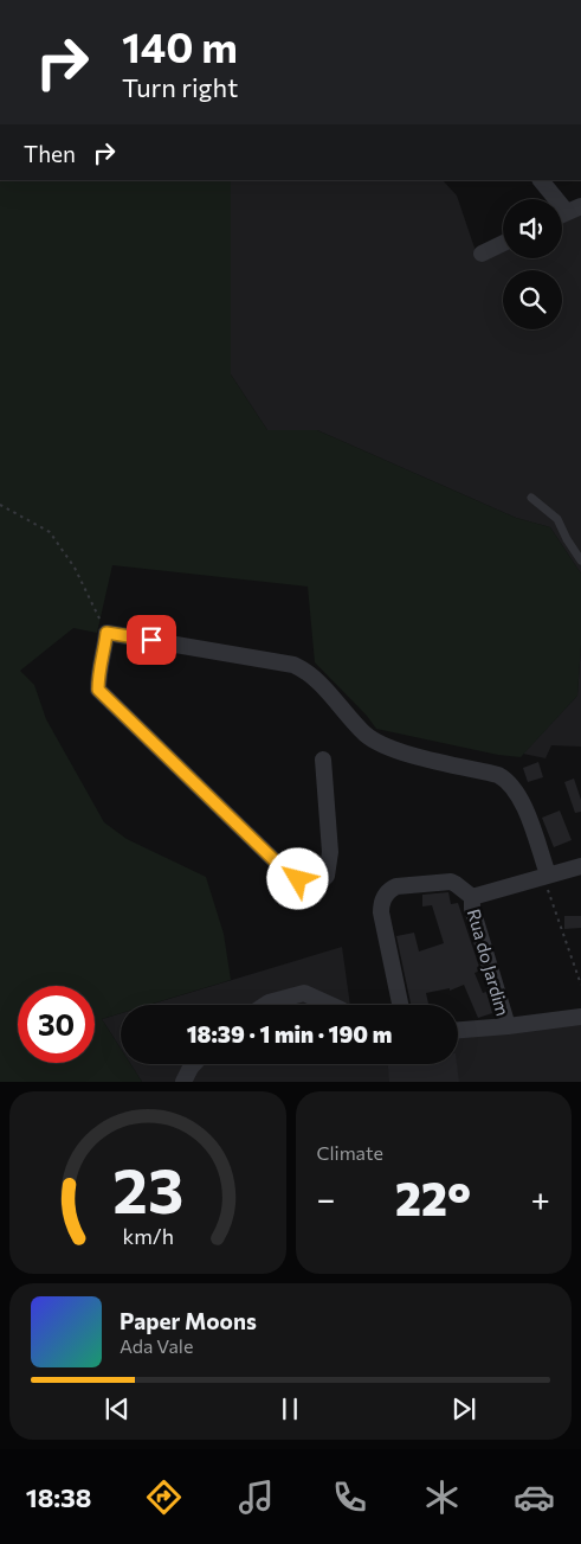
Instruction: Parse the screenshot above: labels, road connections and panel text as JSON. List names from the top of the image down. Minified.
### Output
{"streets":{"street":["Rua do Jardim"]},"page":{"turn":["140 m","Turn right"],"then":"Then","limit":"30","trip":"18:39 · 1 min · 190 m","tile":"Climate","heat":["−","22°","+"],"song":["Paper Moons","Ada Vale"],"tabs":"18:38","gauge":["23","km/h"]}}
